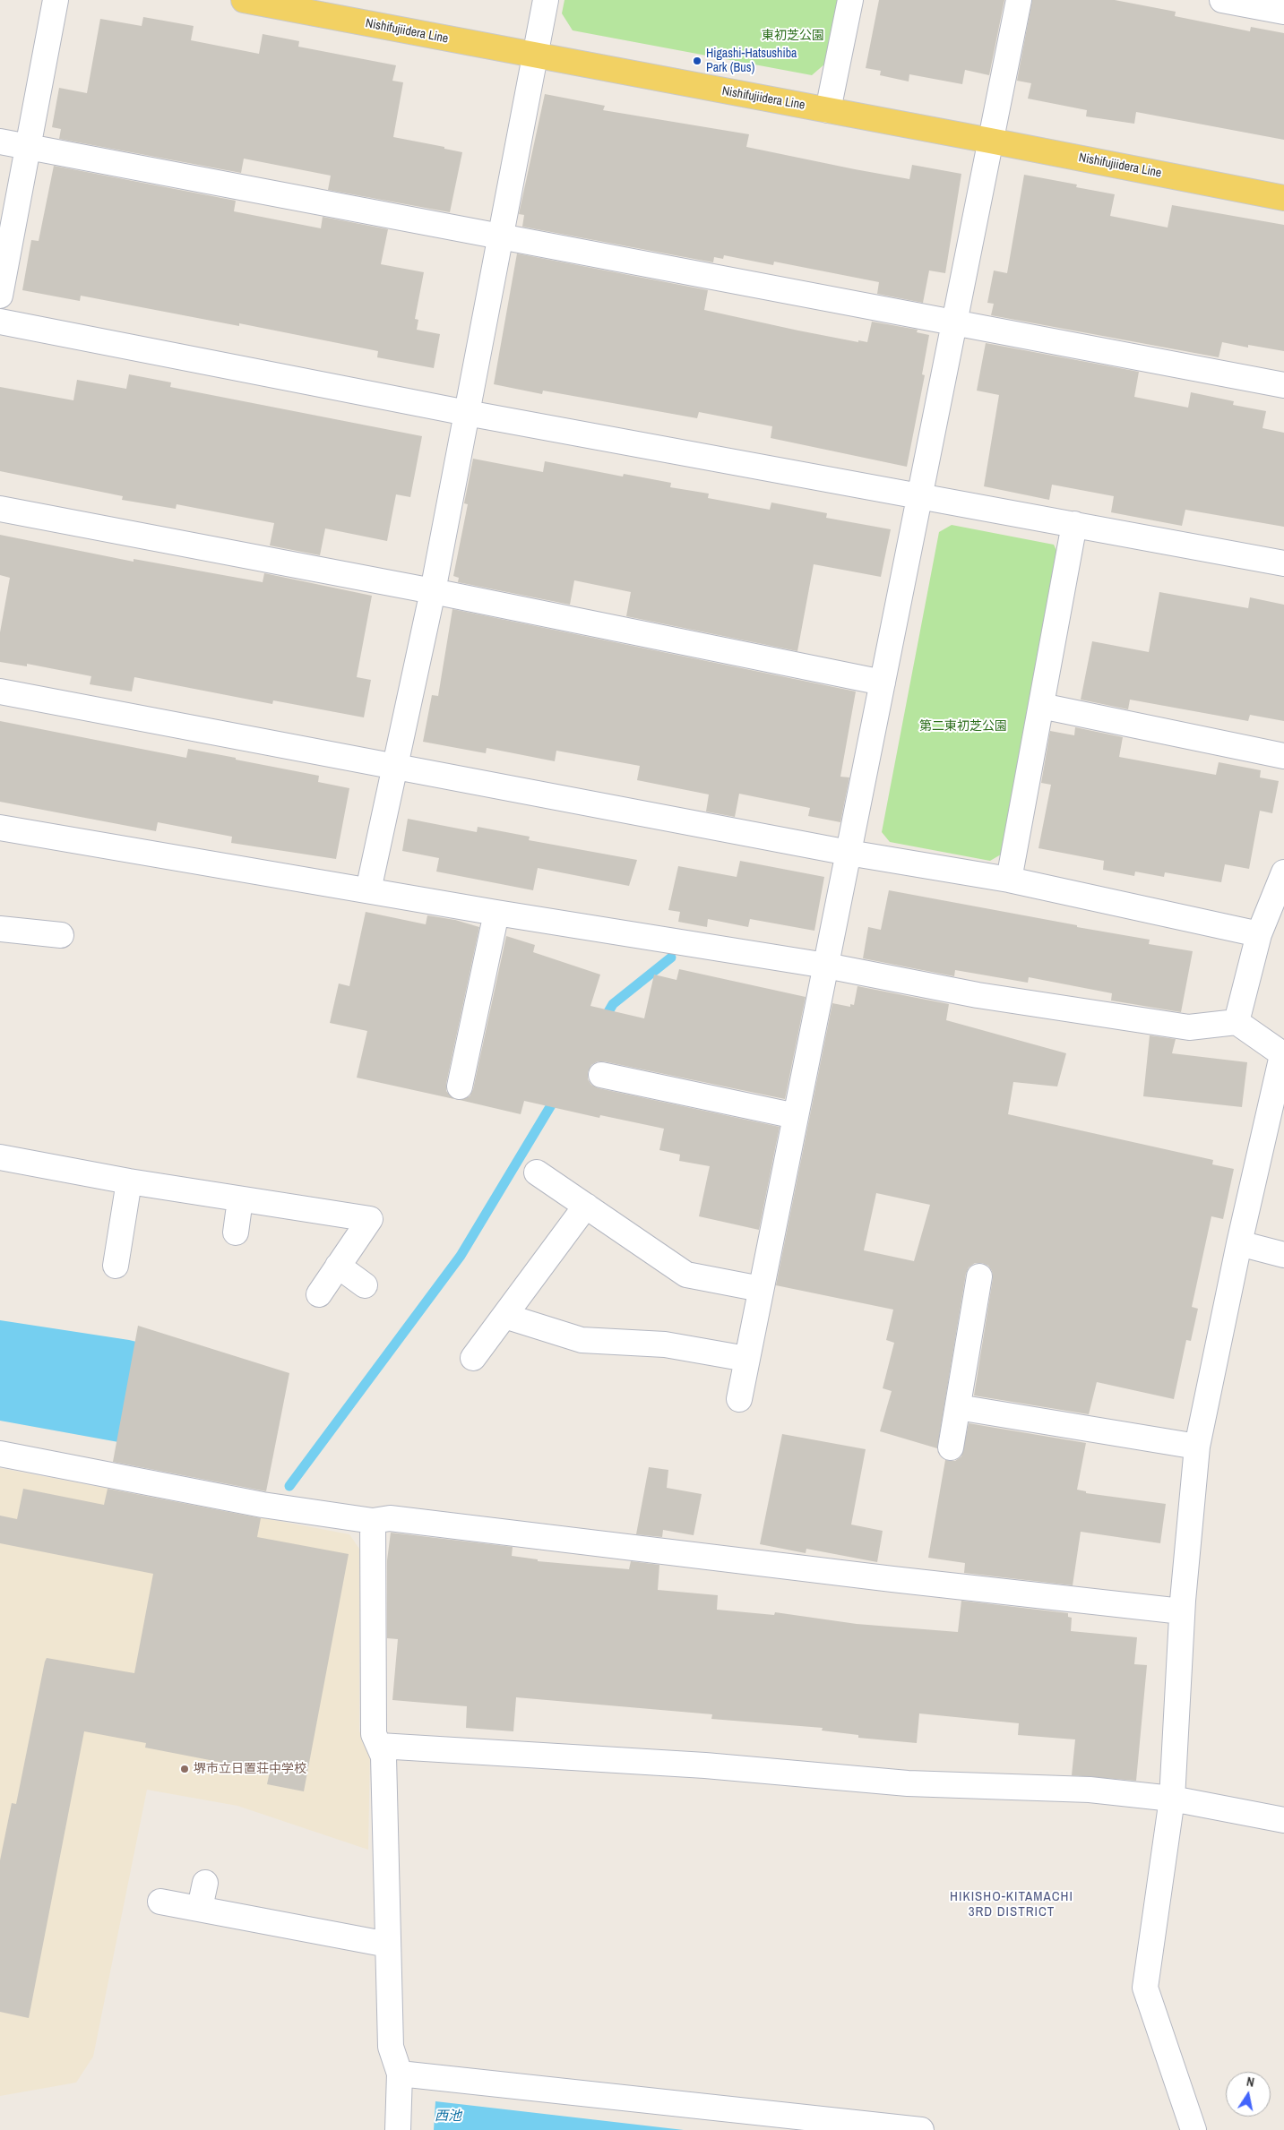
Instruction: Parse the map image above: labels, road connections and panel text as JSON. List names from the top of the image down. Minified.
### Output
{"streets":{"main road":["Nishifujiidera Line"]},"districts":["HIKISHO-KITAMACHI 3RD DISTRICT"],"water":["西池"],"parks":["東初芝公園","第二東初芝公園"],"places":["Higashi-Hatsushiba Park (Bus)","堺市立日置荘中学校"],"north":"top"}
